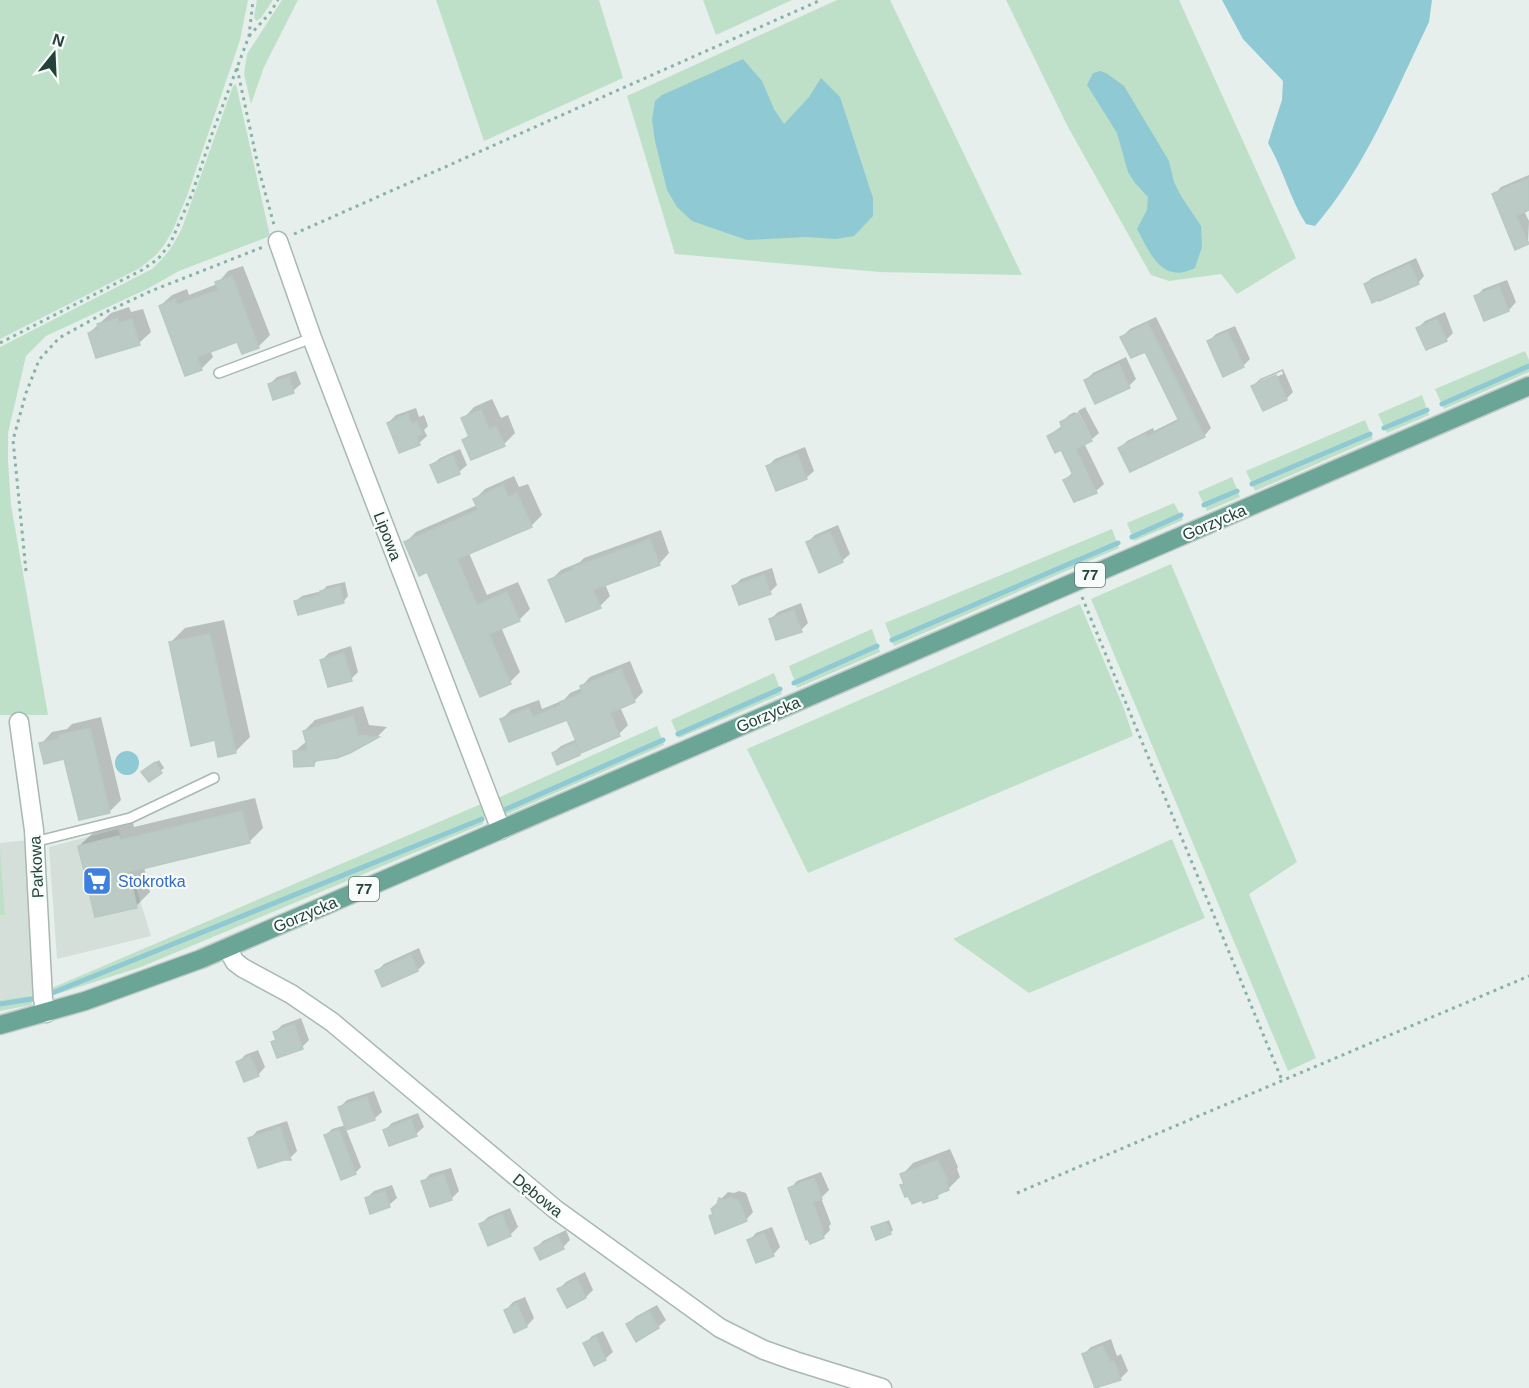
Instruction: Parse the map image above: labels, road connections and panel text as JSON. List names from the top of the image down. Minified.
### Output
{"streets":{"main road":["Gorzycka","77"],"street":["Lipowa","Parkowa","Dębowa"]},"crossings":[["Gorzycka","Lipowa"],["Gorzycka","Parkowa"],["Gorzycka","Dębowa"]],"places":{"supermarket":["Stokrotka"]},"north":"top"}
